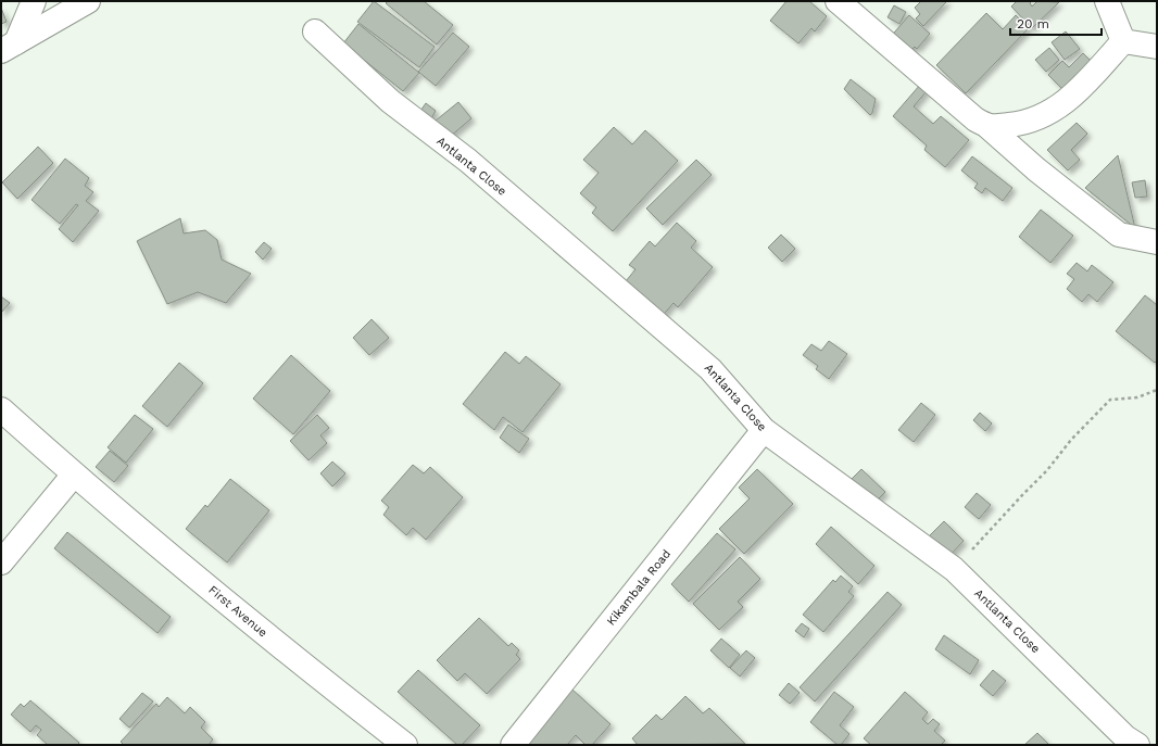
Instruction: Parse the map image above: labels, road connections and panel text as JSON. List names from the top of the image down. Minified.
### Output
{"streets":{"street":["Antlanta Close","Kikambala Road","First Avenue"]},"crossings":[["Antlanta Close","Kikambala Road"]],"scale_bar":"20 m"}
